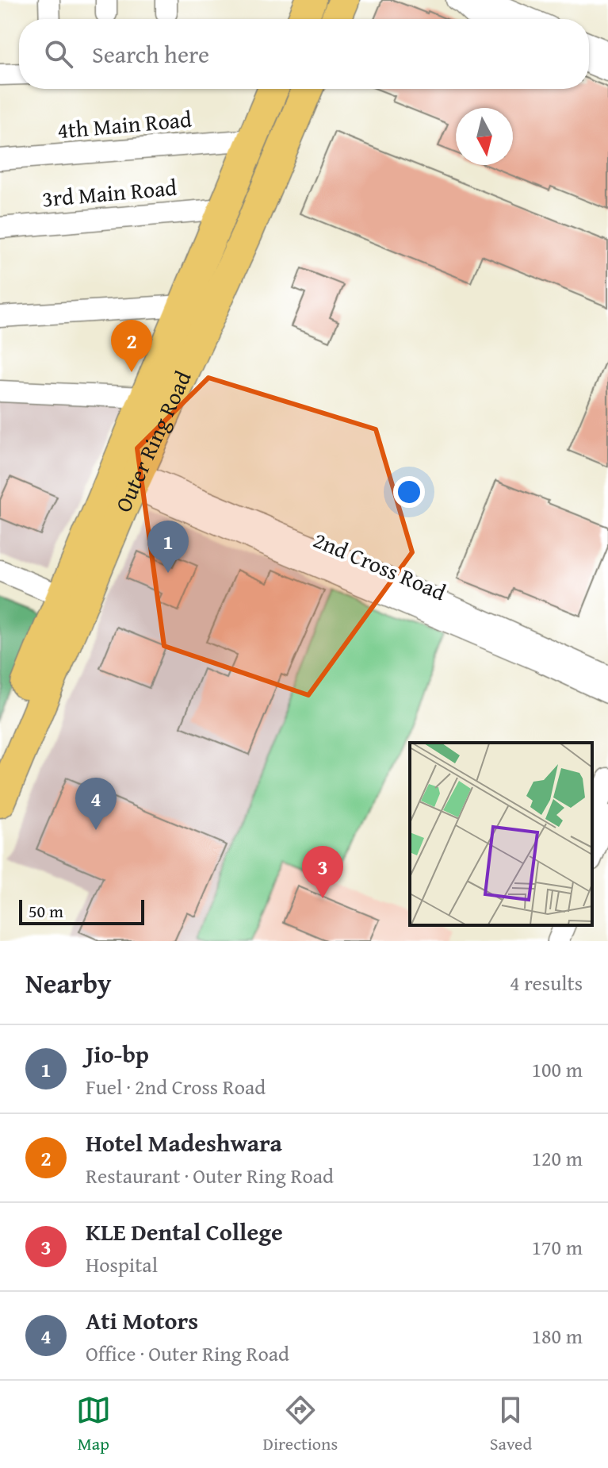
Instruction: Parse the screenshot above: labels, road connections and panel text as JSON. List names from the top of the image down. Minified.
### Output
{"streets":{"highway":["Outer Ring Road"],"street":["4th Main Road","3rd Main Road","2nd Cross Road"]},"crossings":[["4th Main Road","Outer Ring Road"],["3rd Main Road","Outer Ring Road"],["Outer Ring Road","2nd Cross Road"]],"scale_bar":"50 m","north":"bottom","page":{"search":"Search here","pins":["2","1","4","3"],"scale":"50 m","heading":["Nearby","4 results"],"list":[{"mark":"1","name":"Jio-bp","note":"Fuel · 2nd Cross Road","value":"100 m"},{"mark":"2","name":"Hotel Madeshwara","note":"Restaurant · Outer Ring Road","value":"120 m"},{"mark":"3","name":"KLE Dental College","note":"Hospital","value":"170 m"},{"mark":"4","name":"Ati Motors","note":"Office · Outer Ring Road","value":"180 m"}],"nav":["Map","Directions","Saved"]}}
